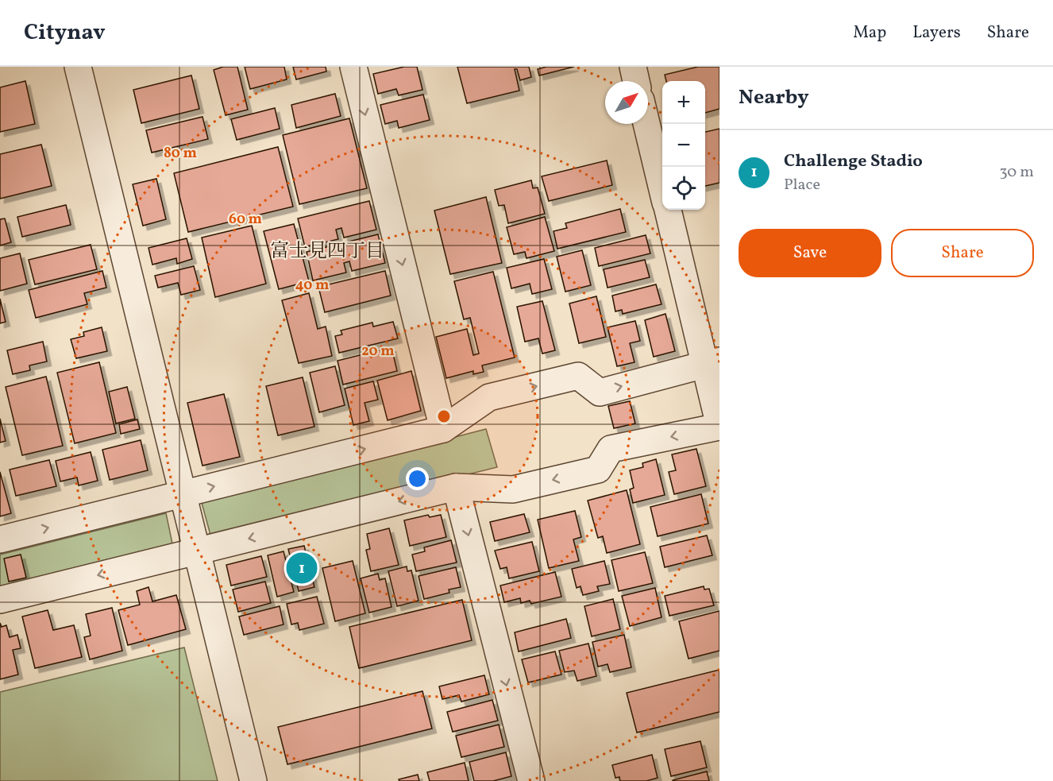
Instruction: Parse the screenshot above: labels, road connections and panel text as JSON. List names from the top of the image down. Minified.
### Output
{"districts":["富士見四丁目"],"north":"top right","page":{"header":"Citynav","nav":["Map","Layers","Share"],"heading":"Nearby","map_buttons":["+","−"],"list":[{"mark":"1","name":"Challenge Stadio","note":"Place","value":"30 m"}],"buttons":["Save","Share"],"pins":"1"},"rings":["80 m","60 m","40 m","20 m"]}
